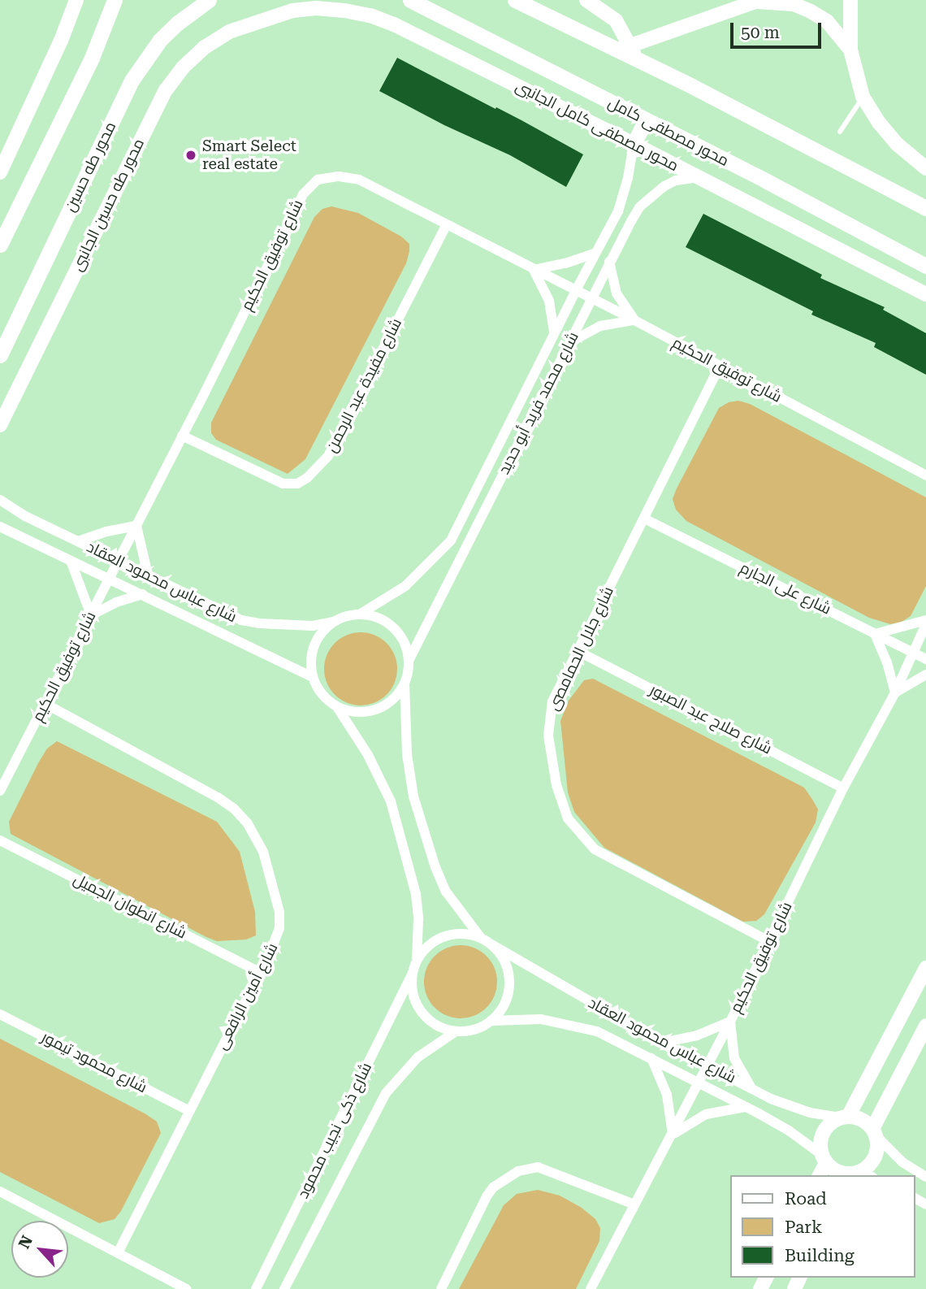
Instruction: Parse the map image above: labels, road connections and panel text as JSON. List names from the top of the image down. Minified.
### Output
{"streets":{"main road":["محور مصطفى كامل","محور طه حسين"],"street":["محور مصطفى كامل الجانبى","محور طه حسين الجانبى","شارع توفيق الحكيم","شارع مفيدة عبد الرحمن","شارع محمد فريد أبو حديد","شارع عباس محمود العقاد","شارع على الجارم","شارع جلال الحمامصى","شارع صلاح عبد الصبور","شارع انطوان الجميل","شارع أمين الرافعى","شارع محمود تيمور","شارع ذكى نجيب محمود"]},"crossings":[["محور مصطفى كامل الجانبى","محور طه حسين الجانبى"],["محور مصطفى كامل الجانبى","شارع محمد فريد أبو حديد"],["شارع توفيق الحكيم","شارع مفيدة عبد الرحمن"],["شارع توفيق الحكيم","شارع محمد فريد أبو حديد"],["شارع توفيق الحكيم","شارع عباس محمود العقاد"],["شارع توفيق الحكيم","شارع على الجارم"],["شارع توفيق الحكيم","شارع جلال الحمامصى"],["شارع توفيق الحكيم","شارع صلاح عبد الصبور"],["شارع توفيق الحكيم","شارع أمين الرافعى"],["شارع محمد فريد أبو حديد","شارع عباس محمود العقاد"],["شارع عباس محمود العقاد","شارع ذكى نجيب محمود"],["شارع على الجارم","شارع جلال الحمامصى"],["شارع جلال الحمامصى","شارع صلاح عبد الصبور"],["شارع انطوان الجميل","شارع أمين الرافعى"],["شارع أمين الرافعى","شارع محمود تيمور"]],"places":["Smart Select real estate"],"legend":["Road","Park","Building"],"scale_bar":"50 m","north":"top left"}
